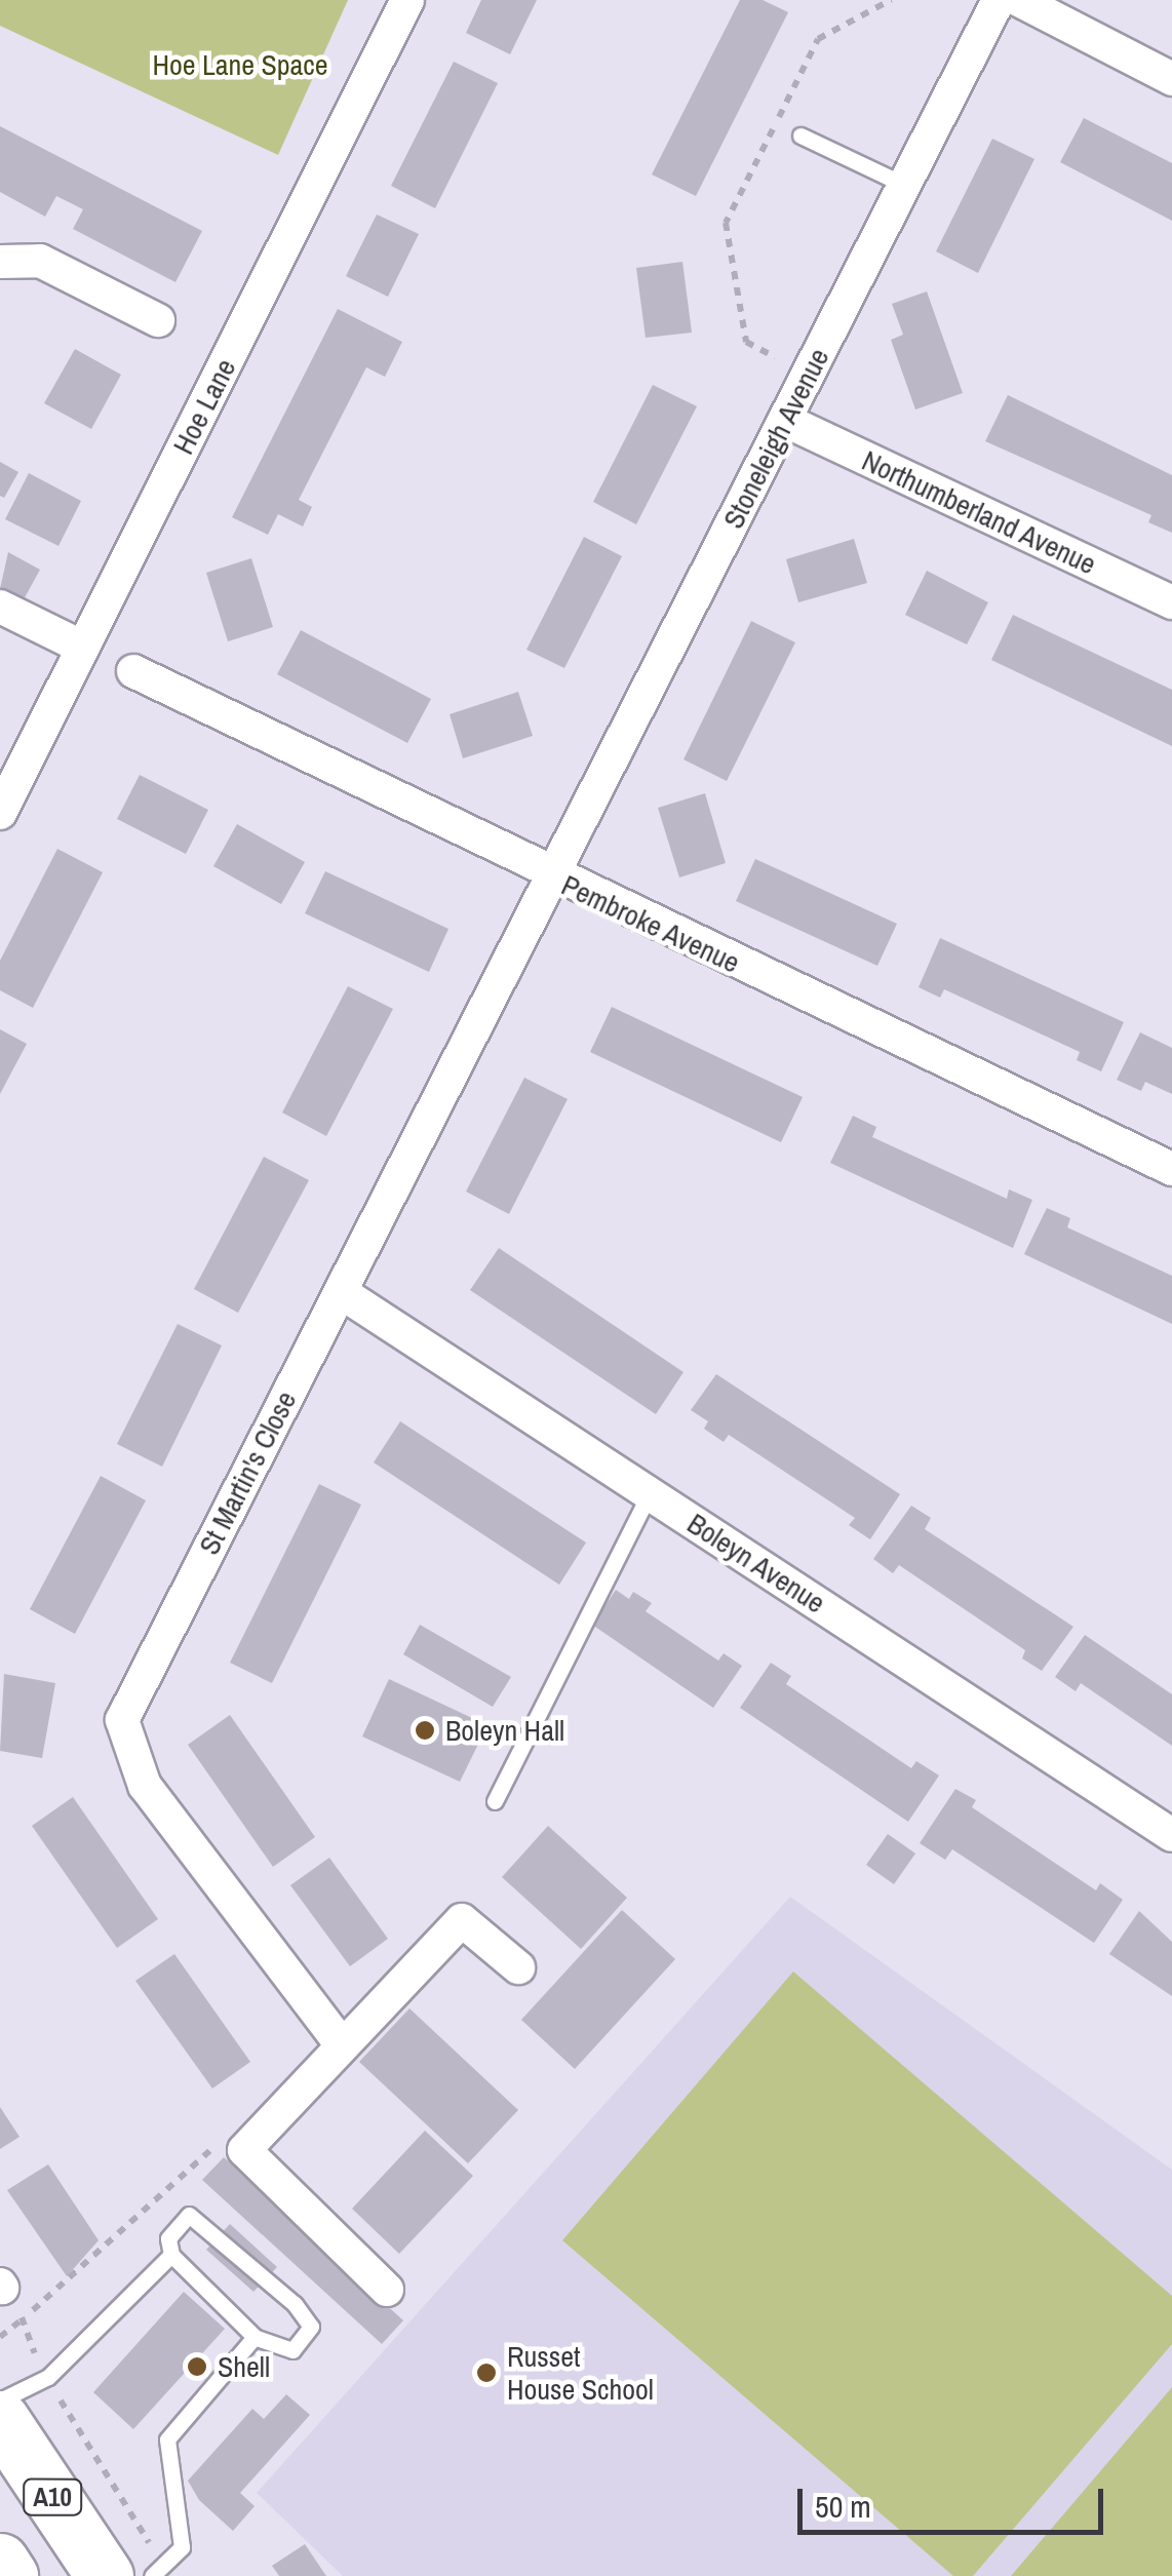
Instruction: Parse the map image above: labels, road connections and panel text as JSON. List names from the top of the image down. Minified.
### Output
{"streets":{"highway":["A10"],"street":["Hoe Lane","Stoneleigh Avenue","Northumberland Avenue","Pembroke Avenue","St Martin's Close","Boleyn Avenue"]},"crossings":[["Stoneleigh Avenue","Northumberland Avenue"],["Stoneleigh Avenue","Pembroke Avenue"],["Stoneleigh Avenue","St Martin's Close"],["Pembroke Avenue","St Martin's Close"],["St Martin's Close","Boleyn Avenue"]],"parks":["Hoe Lane Space"],"places":["Boleyn Hall","Shell","Russet House School"],"scale_bar":"50 m"}
